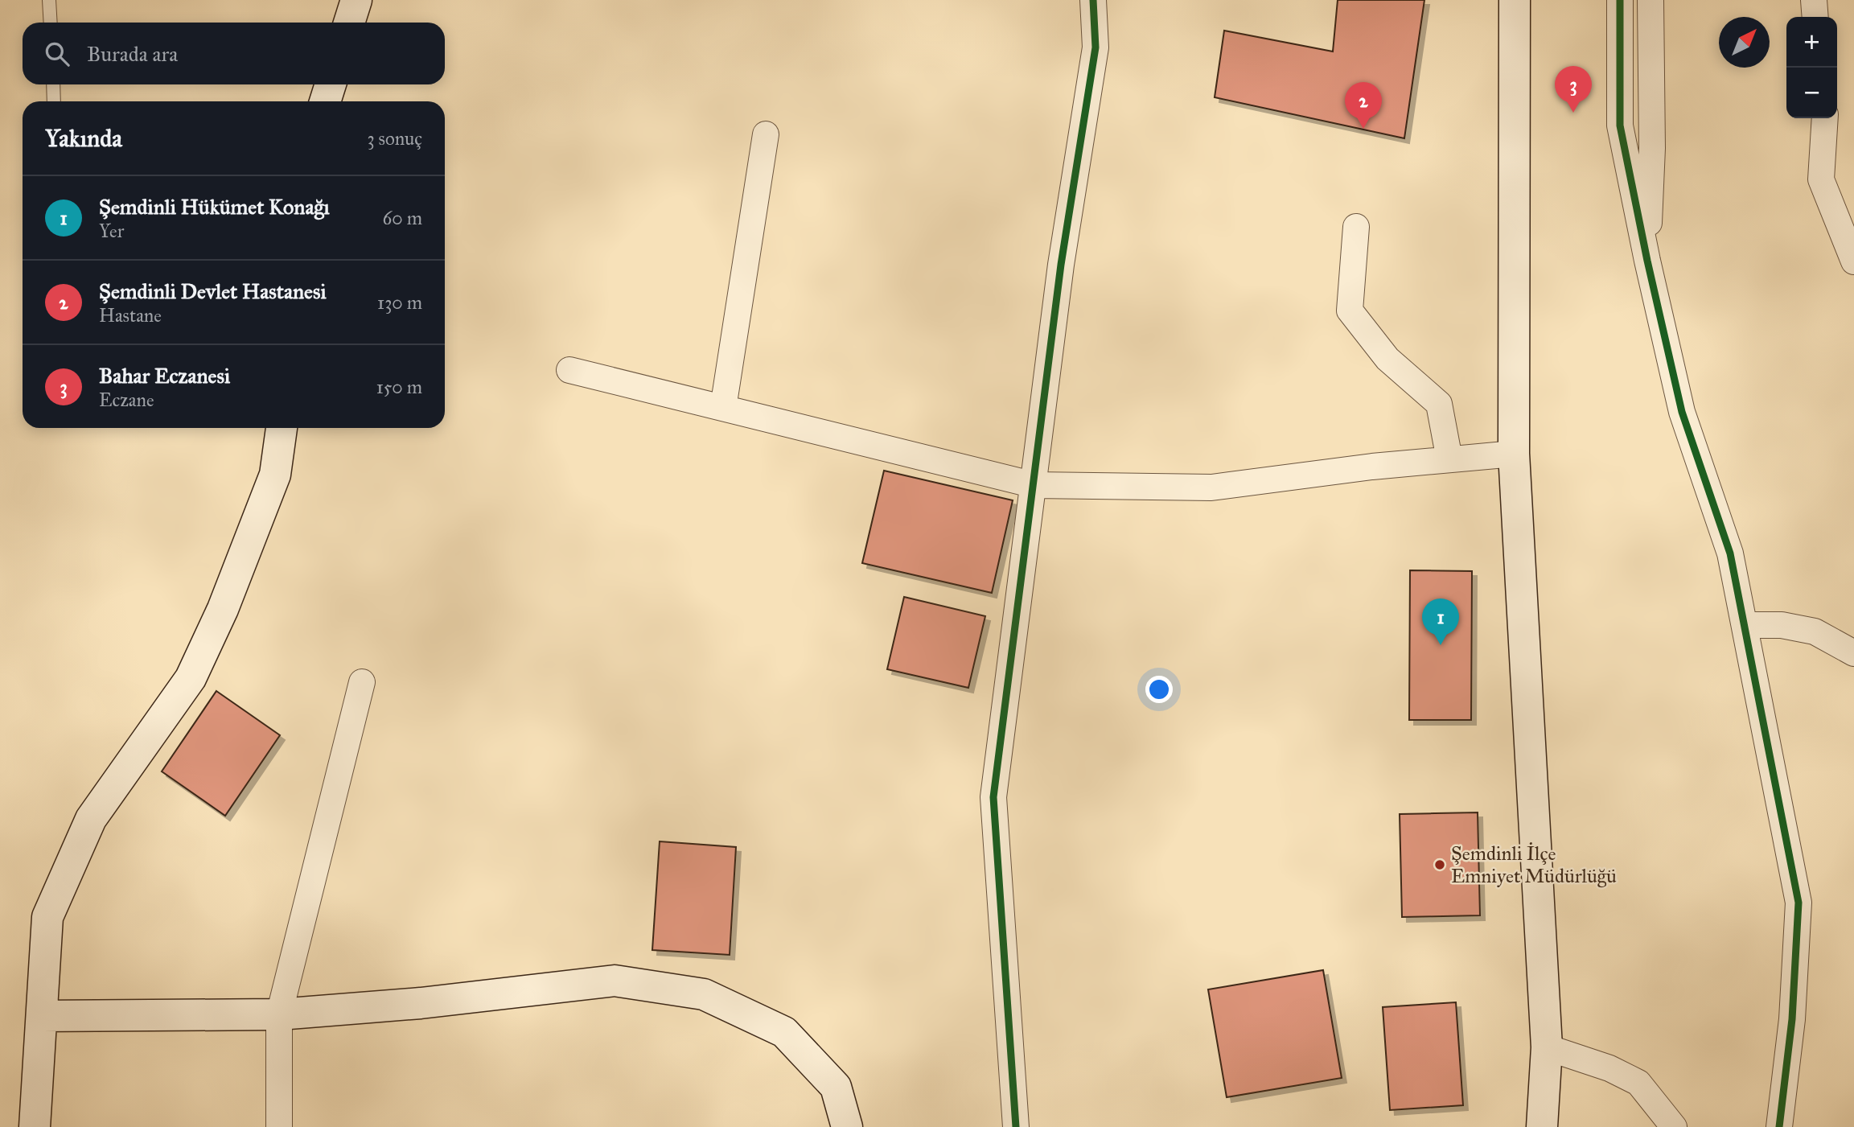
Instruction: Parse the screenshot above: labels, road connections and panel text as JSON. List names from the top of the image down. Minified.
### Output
{"places":["Şemdinli İlçe Emniyet Müdürlüğü"],"north":"top right","page":{"map_buttons":["+","−"],"search":"Burada ara","pins":["3","2","1"],"heading":["Yakında","3 sonuç"],"list":[{"mark":"1","name":"Şemdinli Hükümet Konağı","note":"Yer","value":"60 m"},{"mark":"2","name":"Şemdinli Devlet Hastanesi","note":"Hastane","value":"130 m"},{"mark":"3","name":"Bahar Eczanesi","note":"Eczane","value":"150 m"}]}}
